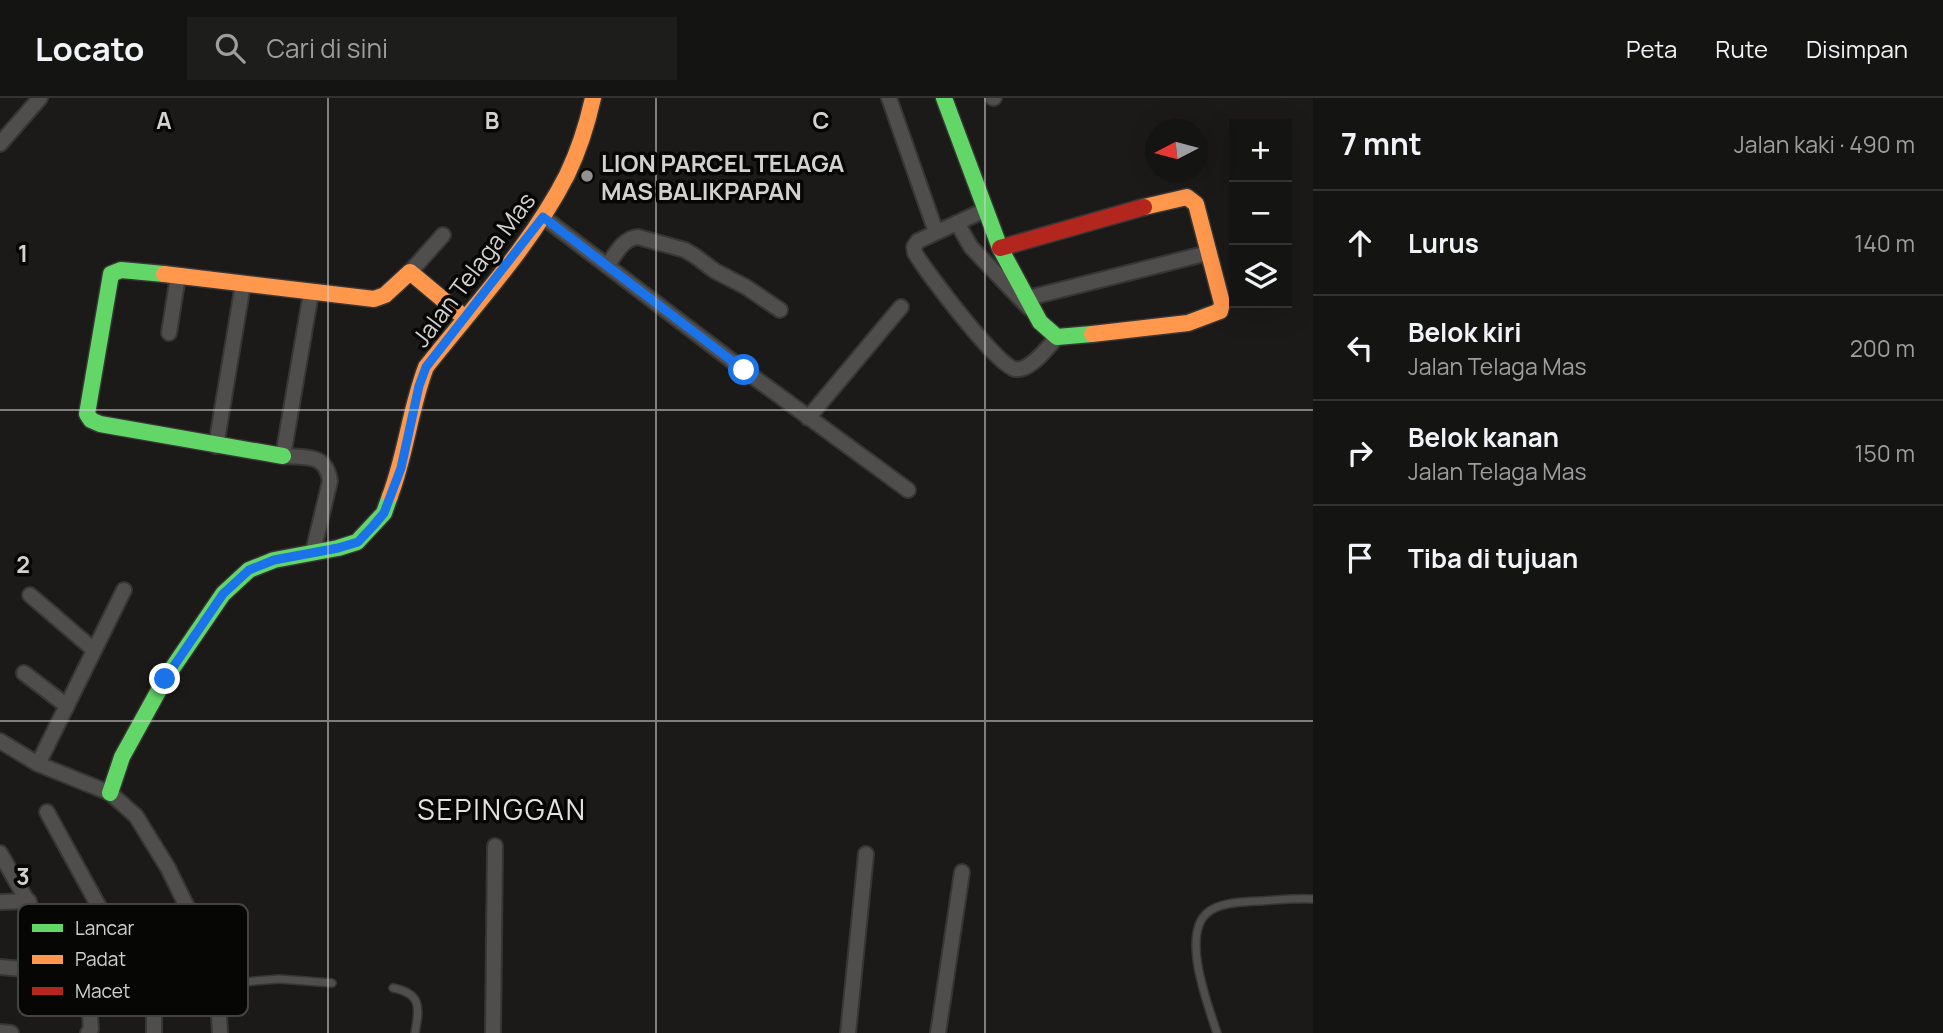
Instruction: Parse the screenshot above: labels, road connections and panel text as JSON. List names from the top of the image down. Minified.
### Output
{"streets":{"street":["Jalan Telaga Mas"]},"districts":["SEPINGGAN"],"places":["LION PARCEL TELAGA MAS BALIKPAPAN"],"legend":["Lancar","Padat","Macet"],"north":"left","page":{"header":"Locato","search":"Cari di sini","nav":["Peta","Rute","Disimpan"],"heading":["7 mnt","Jalan kaki · 490 m"],"map_buttons":["+","−"],"list":[["Lurus","140 m"],["Belok kiri","Jalan Telaga Mas","200 m"],["Belok kanan","Jalan Telaga Mas","150 m"],"Tiba di tujuan"]},"grid":{"columns":["A","B","C"],"rows":["1","2","3"]}}
